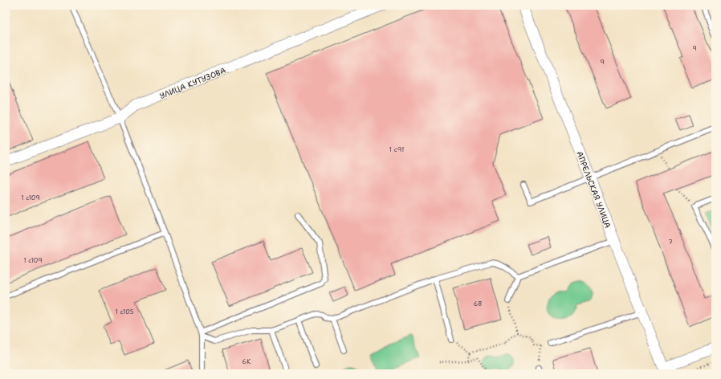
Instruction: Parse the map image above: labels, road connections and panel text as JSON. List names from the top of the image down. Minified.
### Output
{"streets":{"street":["УЛИЦА КУТУЗОВА","АПРЕЛЬСКАЯ УЛИЦА"]},"house_numbers":["9","9","1 с91","1 с109","7","1 с109","6В","1 с105","6К"]}
